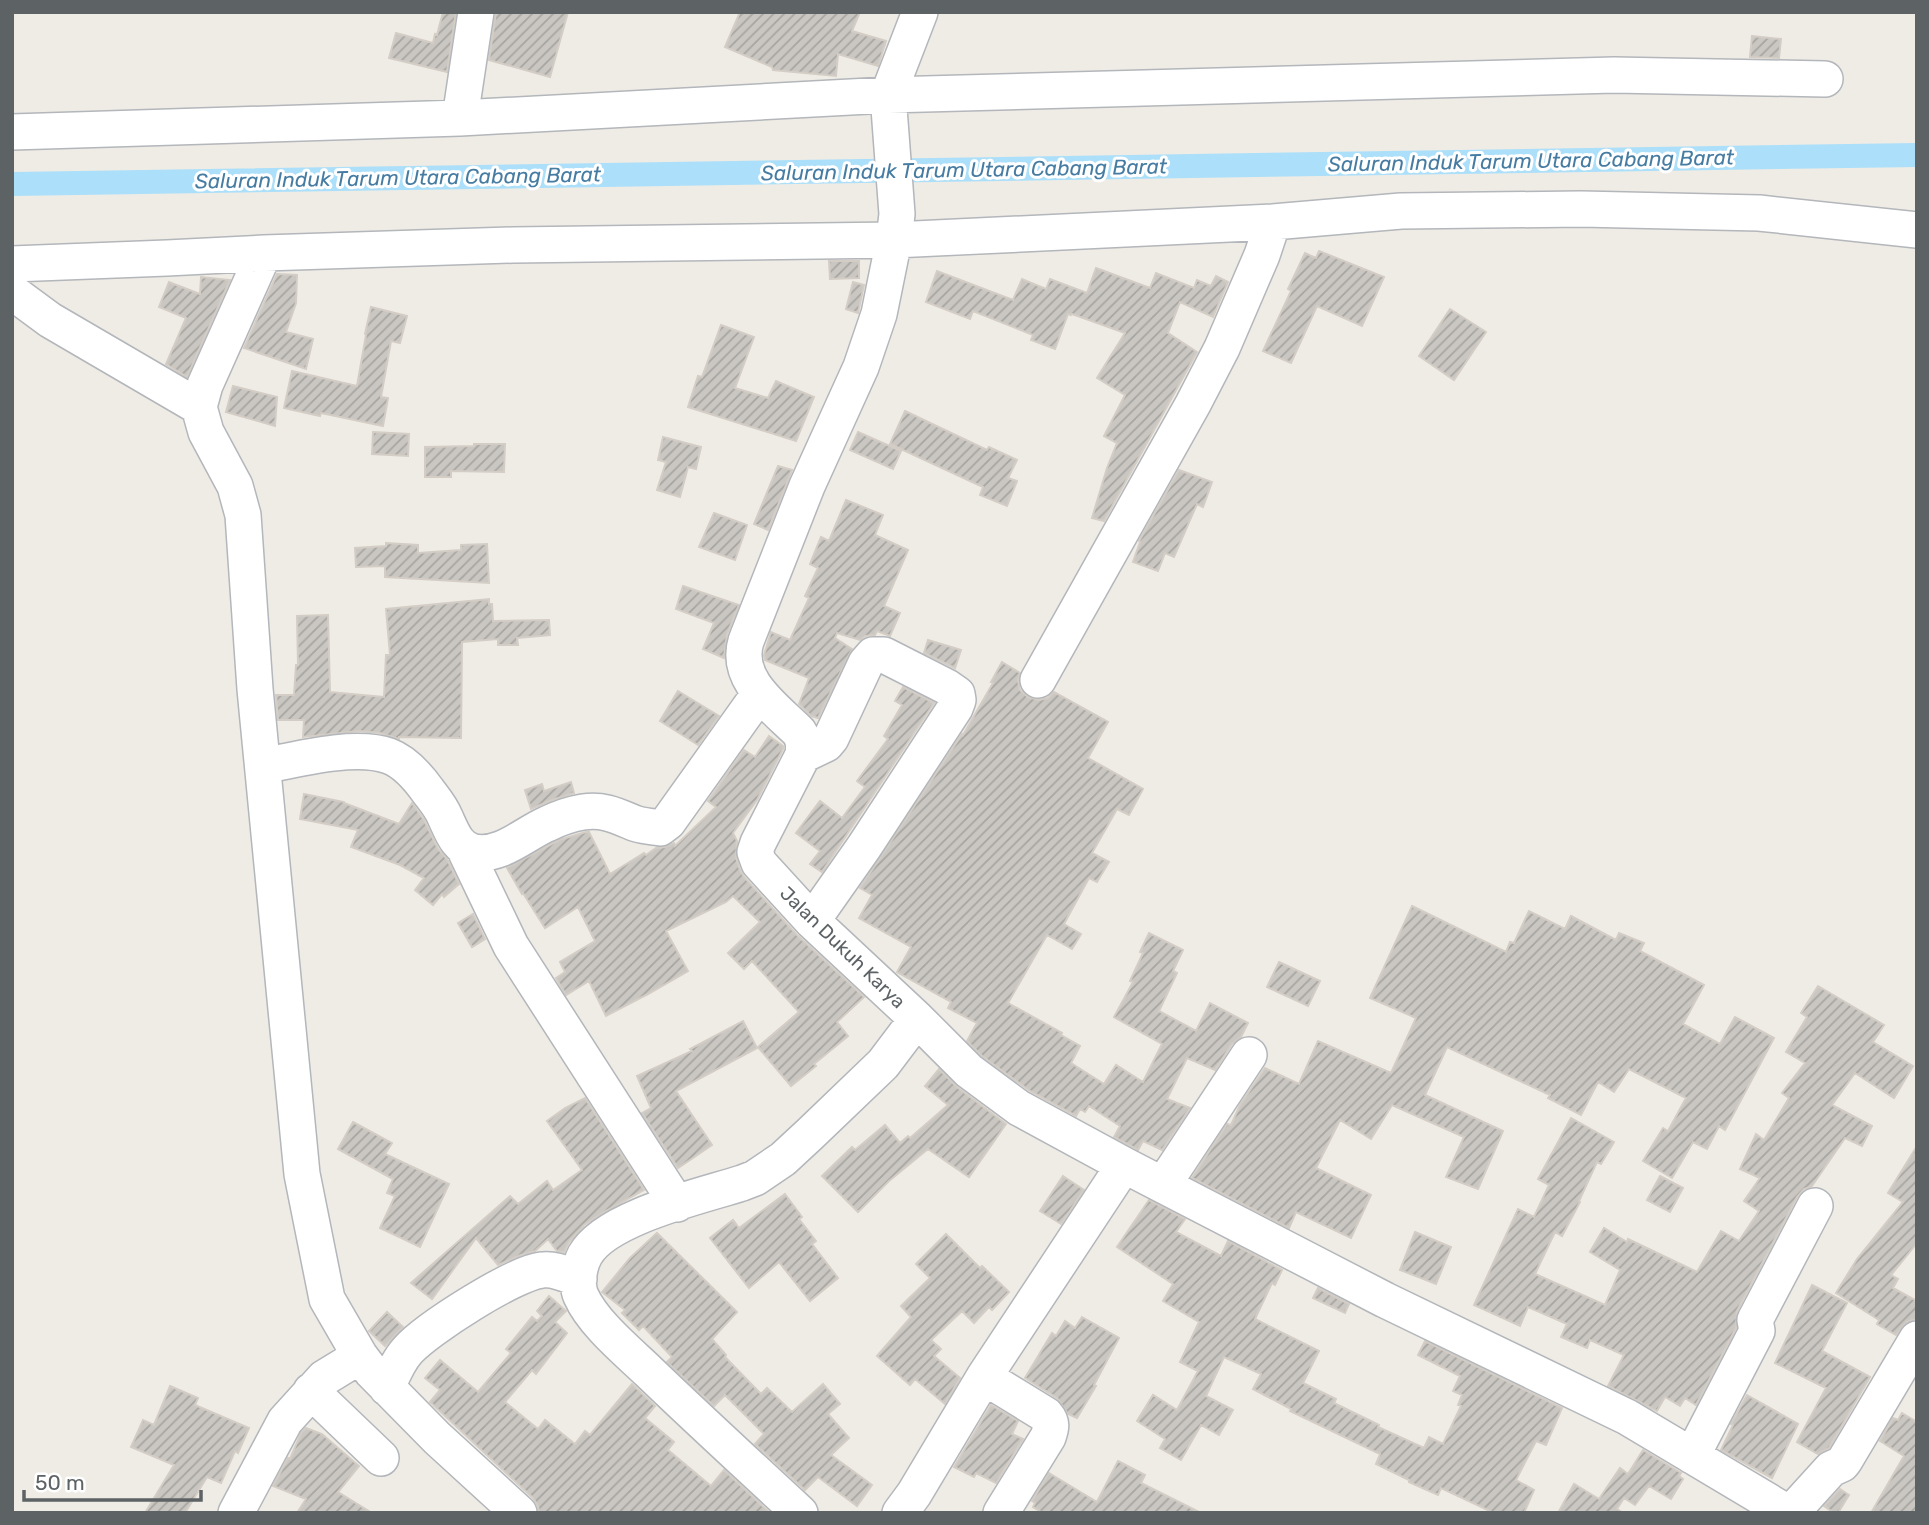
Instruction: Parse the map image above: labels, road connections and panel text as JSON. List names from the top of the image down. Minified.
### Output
{"streets":{"street":["Jalan Dukuh Karya"]},"water":["Saluran Induk Tarum Utara Cabang Barat"],"scale_bar":"50 m"}
